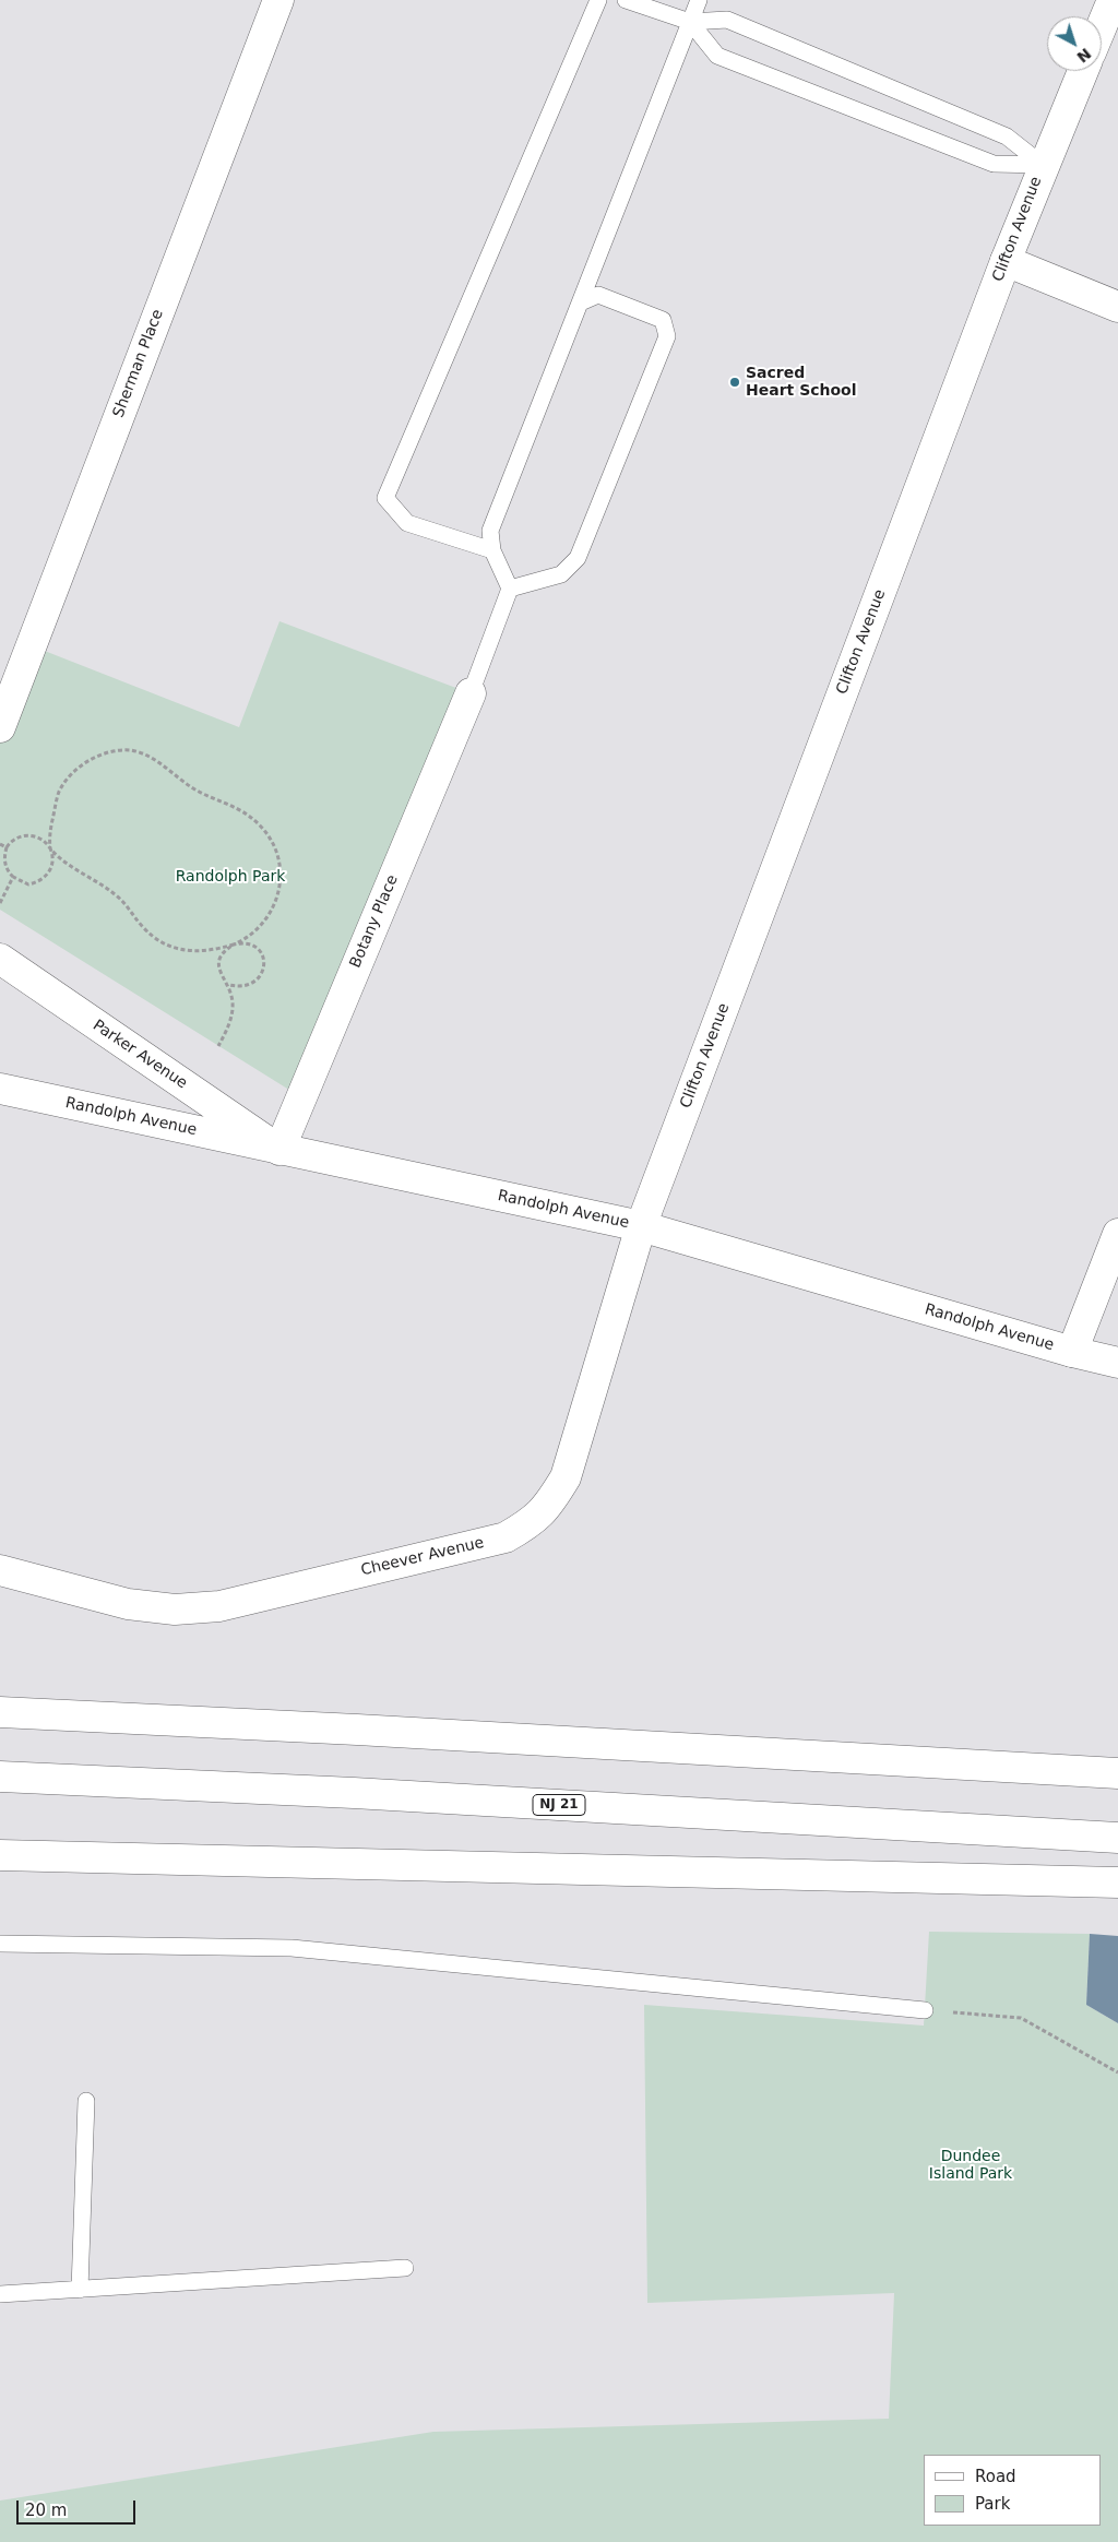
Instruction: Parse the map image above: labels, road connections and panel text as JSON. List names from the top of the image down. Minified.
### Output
{"streets":{"main road":["Clifton Avenue","Sherman Place","Botany Place","Parker Avenue","Randolph Avenue","Cheever Avenue","NJ 21"]},"crossings":[["Clifton Avenue","Randolph Avenue"],["Clifton Avenue","Cheever Avenue"],["Botany Place","Parker Avenue"],["Botany Place","Randolph Avenue"],["Parker Avenue","Randolph Avenue"],["Randolph Avenue","Cheever Avenue"]],"parks":["Randolph Park","Dundee Island Park"],"places":["Sacred Heart School"],"legend":["Road","Park"],"scale_bar":"20 m","north":"bottom right"}
